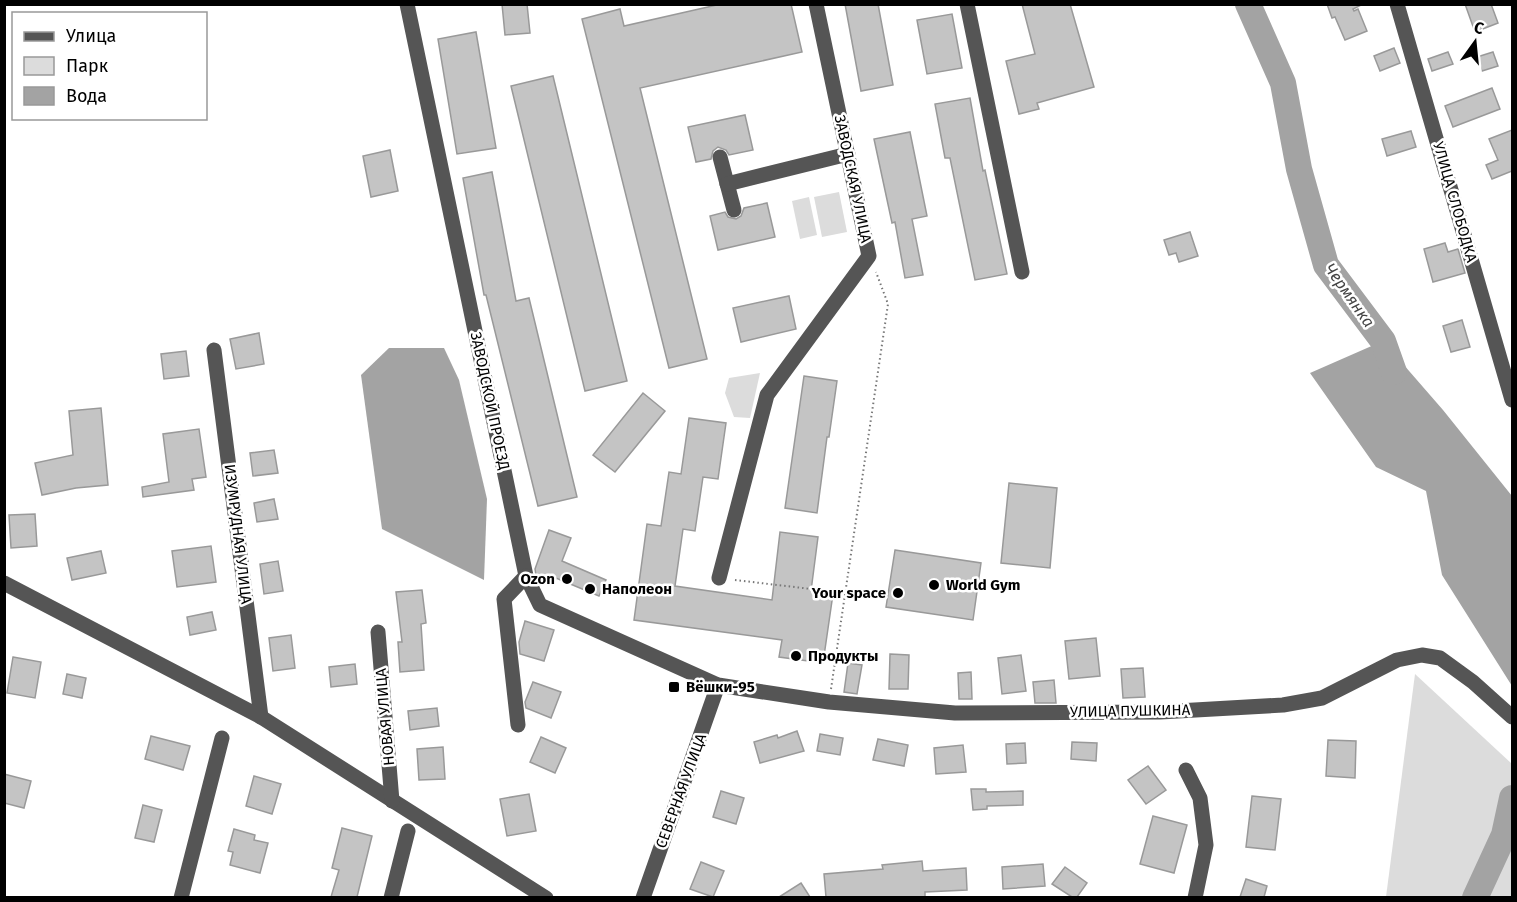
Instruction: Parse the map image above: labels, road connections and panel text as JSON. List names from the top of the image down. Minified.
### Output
{"streets":{"street":["ЗАВОДСКАЯ УЛИЦА","УЛИЦА СЛОБОДКА","ЗАВОДСКОЙ ПРОЕЗД","ИЗУМРУДНАЯ УЛИЦА","УЛИЦА ПУШКИНА","НОВАЯ УЛИЦА","СЕВЕРНАЯ УЛИЦА"]},"crossings":[["ЗАВОДСКОЙ ПРОЕЗД","УЛИЦА ПУШКИНА"],["ЗАВОДСКОЙ ПРОЕЗД","СЕВЕРНАЯ УЛИЦА"],["УЛИЦА ПУШКИНА","СЕВЕРНАЯ УЛИЦА"]],"water":["Чермянка"],"places":{"other":["Ozon","World Gym","Наполеон","Your space","Продукты"],"transit":["Вёшки-95"]},"legend":["Улица","Парк","Вода"],"north":"top"}
